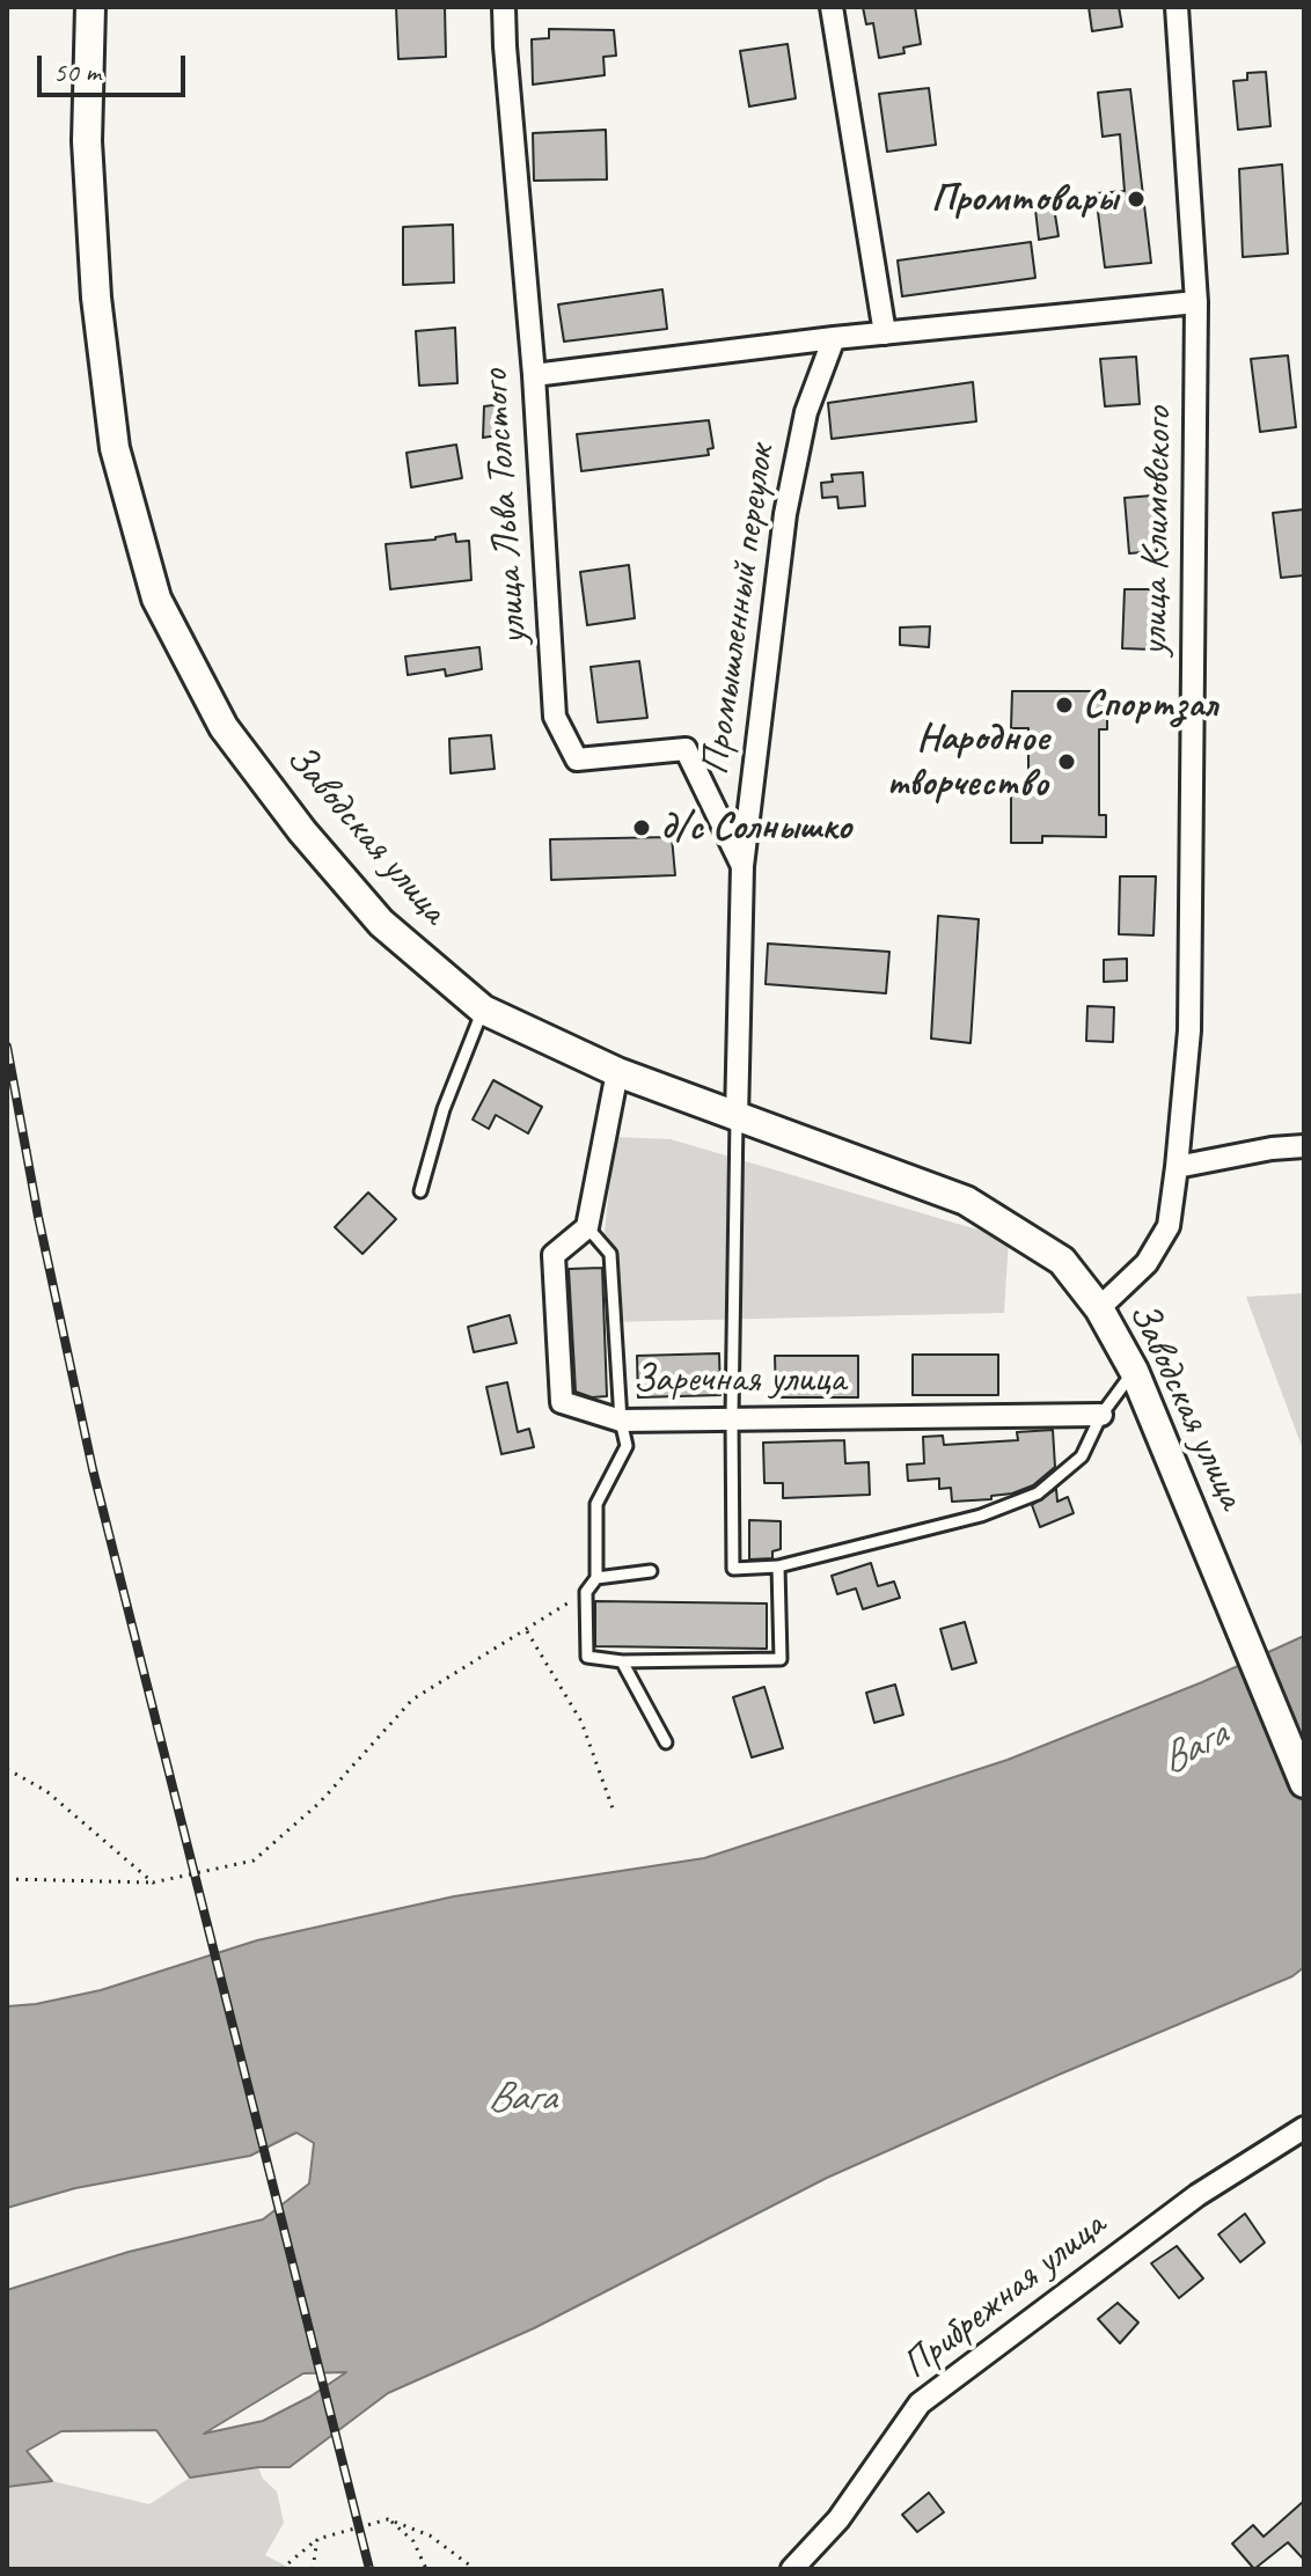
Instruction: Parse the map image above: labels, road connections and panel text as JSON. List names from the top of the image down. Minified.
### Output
{"streets":{"main road":["Заводская улица"],"street":["улица Льва Толстого","улица Климовского","Промышленный переулок","Заречная улица","Прибрежная улица"]},"crossings":[["улица Льва Толстого","Промышленный переулок"],["улица Климовского","Заводская улица"],["Промышленный переулок","Заводская улица"]],"water":["Вага"],"places":["Промтовары","Спортзал","Народное творчество","д/с Солнышко"],"scale_bar":"50 m"}
